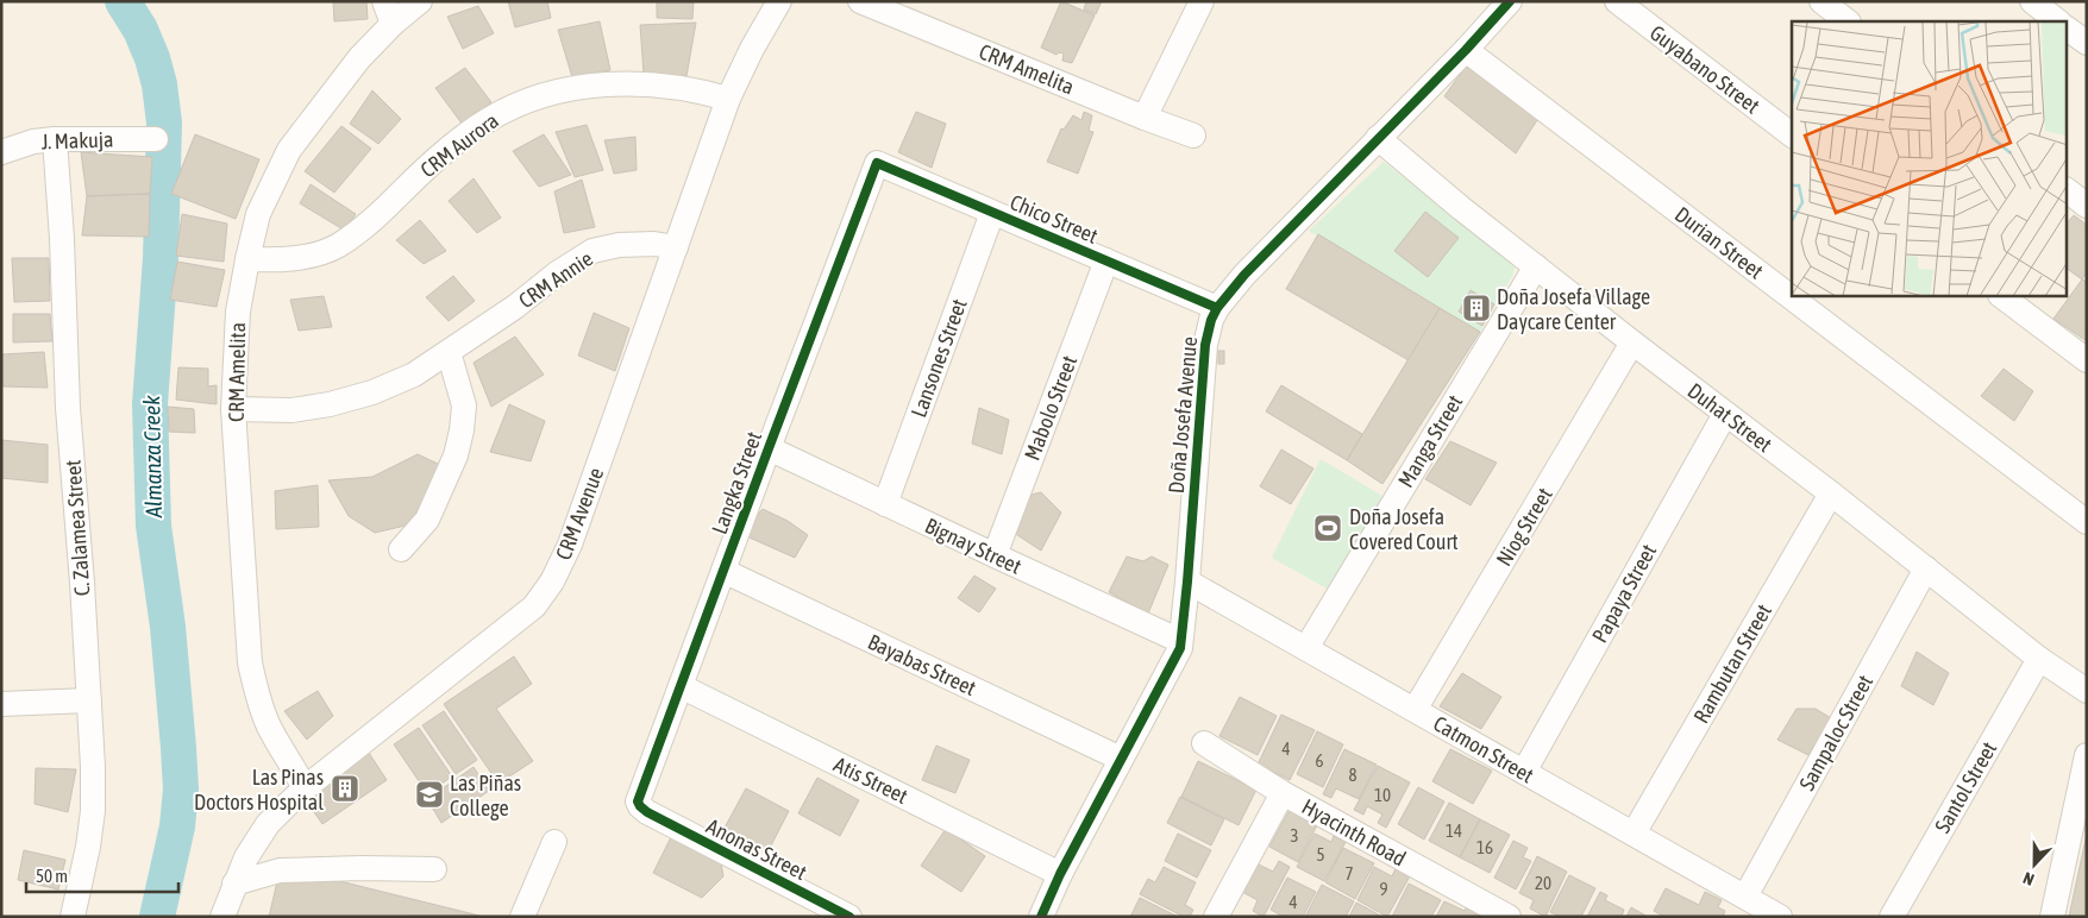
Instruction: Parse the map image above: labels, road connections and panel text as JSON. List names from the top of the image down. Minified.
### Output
{"streets":{"street":["CRM Amelita","Guyabano Street","J. Makuja","CRM Aurora","Chico Street","Durian Street","CRM Annie","Lansones Street","Mabolo Street","Doña Josefa Avenue","Duhat Street","Manga Street","Langka Street","CRM Avenue","Niog Street","C. Zalamea Street","Bignay Street","Papaya Street","Rambutan Street","Bayabas Street","Sampaloc Street","Catmon Street","Atis Street","Santol Street","Hyacinth Road","Anonas Street"]},"crossings":[["CRM Amelita","CRM Aurora"],["CRM Amelita","CRM Annie"],["CRM Amelita","CRM Avenue"],["J. Makuja","C. Zalamea Street"],["CRM Aurora","CRM Avenue"],["Chico Street","Lansones Street"],["Chico Street","Mabolo Street"],["Chico Street","Doña Josefa Avenue"],["Chico Street","Langka Street"],["Durian Street","Doña Josefa Avenue"],["CRM Annie","CRM Avenue"],["Lansones Street","Bignay Street"],["Mabolo Street","Bignay Street"],["Doña Josefa Avenue","Duhat Street"],["Doña Josefa Avenue","Bignay Street"],["Doña Josefa Avenue","Bayabas Street"],["Doña Josefa Avenue","Catmon Street"],["Doña Josefa Avenue","Atis Street"],["Duhat Street","Manga Street"],["Duhat Street","Niog Street"],["Duhat Street","Papaya Street"],["Duhat Street","Rambutan Street"],["Duhat Street","Sampaloc Street"],["Duhat Street","Santol Street"],["Manga Street","Catmon Street"],["Langka Street","Bignay Street"],["Langka Street","Bayabas Street"],["Langka Street","Atis Street"],["Langka Street","Anonas Street"],["Niog Street","Catmon Street"],["Papaya Street","Catmon Street"],["Rambutan Street","Catmon Street"],["Sampaloc Street","Catmon Street"]],"water":["Almanza Creek"],"places":{"building":["Doña Josefa Village Daycare Center","Las Pinas Doctors Hospital"],"sports":["Doña Josefa Covered Court"],"school or university":["Las Piñas College"]},"house_numbers":["4","6","8","10","14","3","16","5","7","20","9","4"],"scale_bar":"50 m","north":"bottom"}
